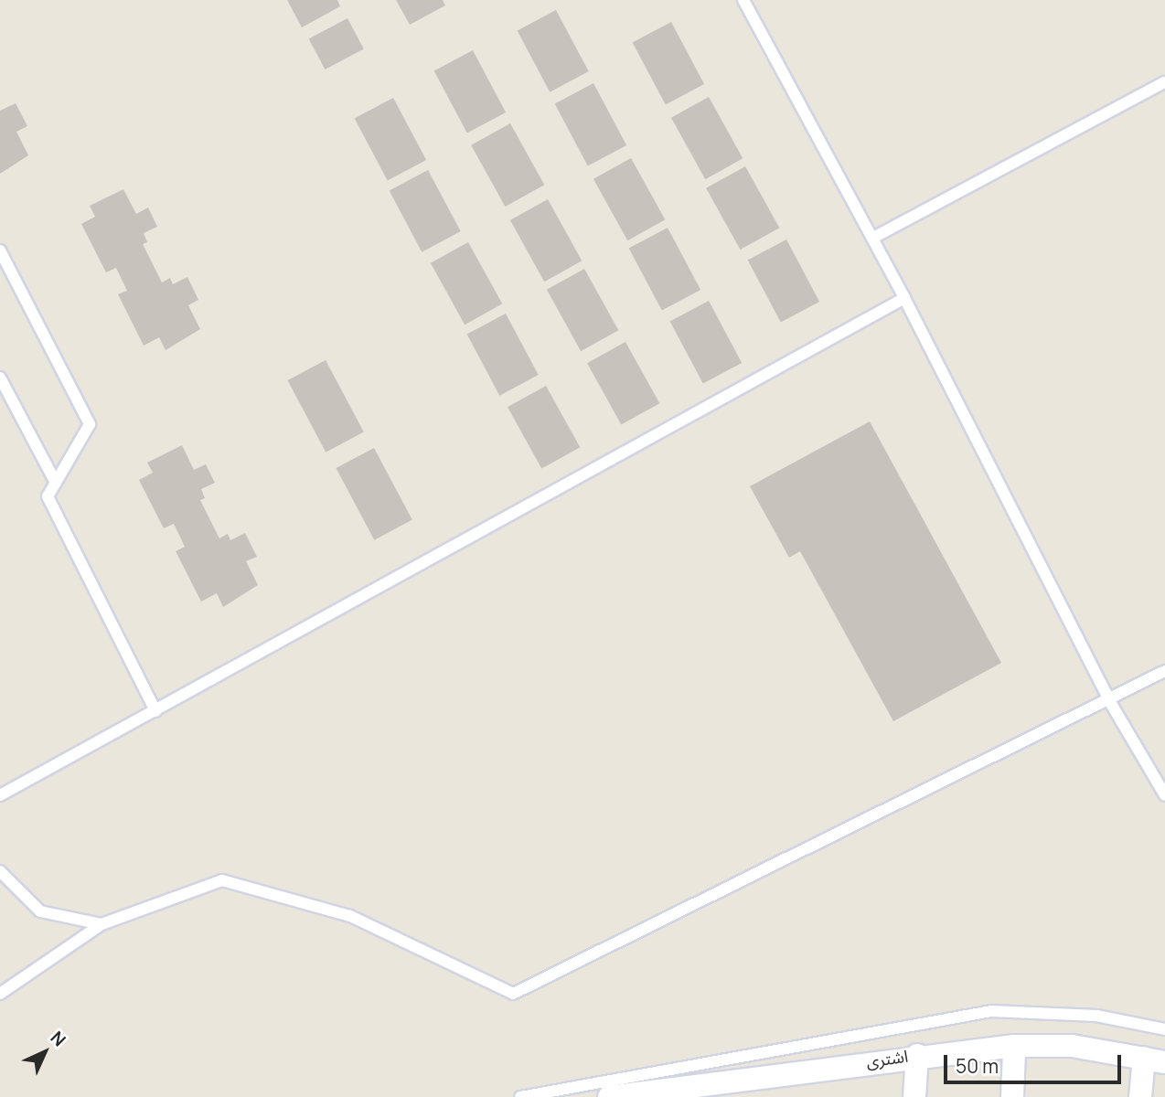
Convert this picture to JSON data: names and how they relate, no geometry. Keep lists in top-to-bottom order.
{
  "streets": {
    "street": ["اشتری"]
  },
  "scale_bar": "50 m",
  "north": "top right"
}
